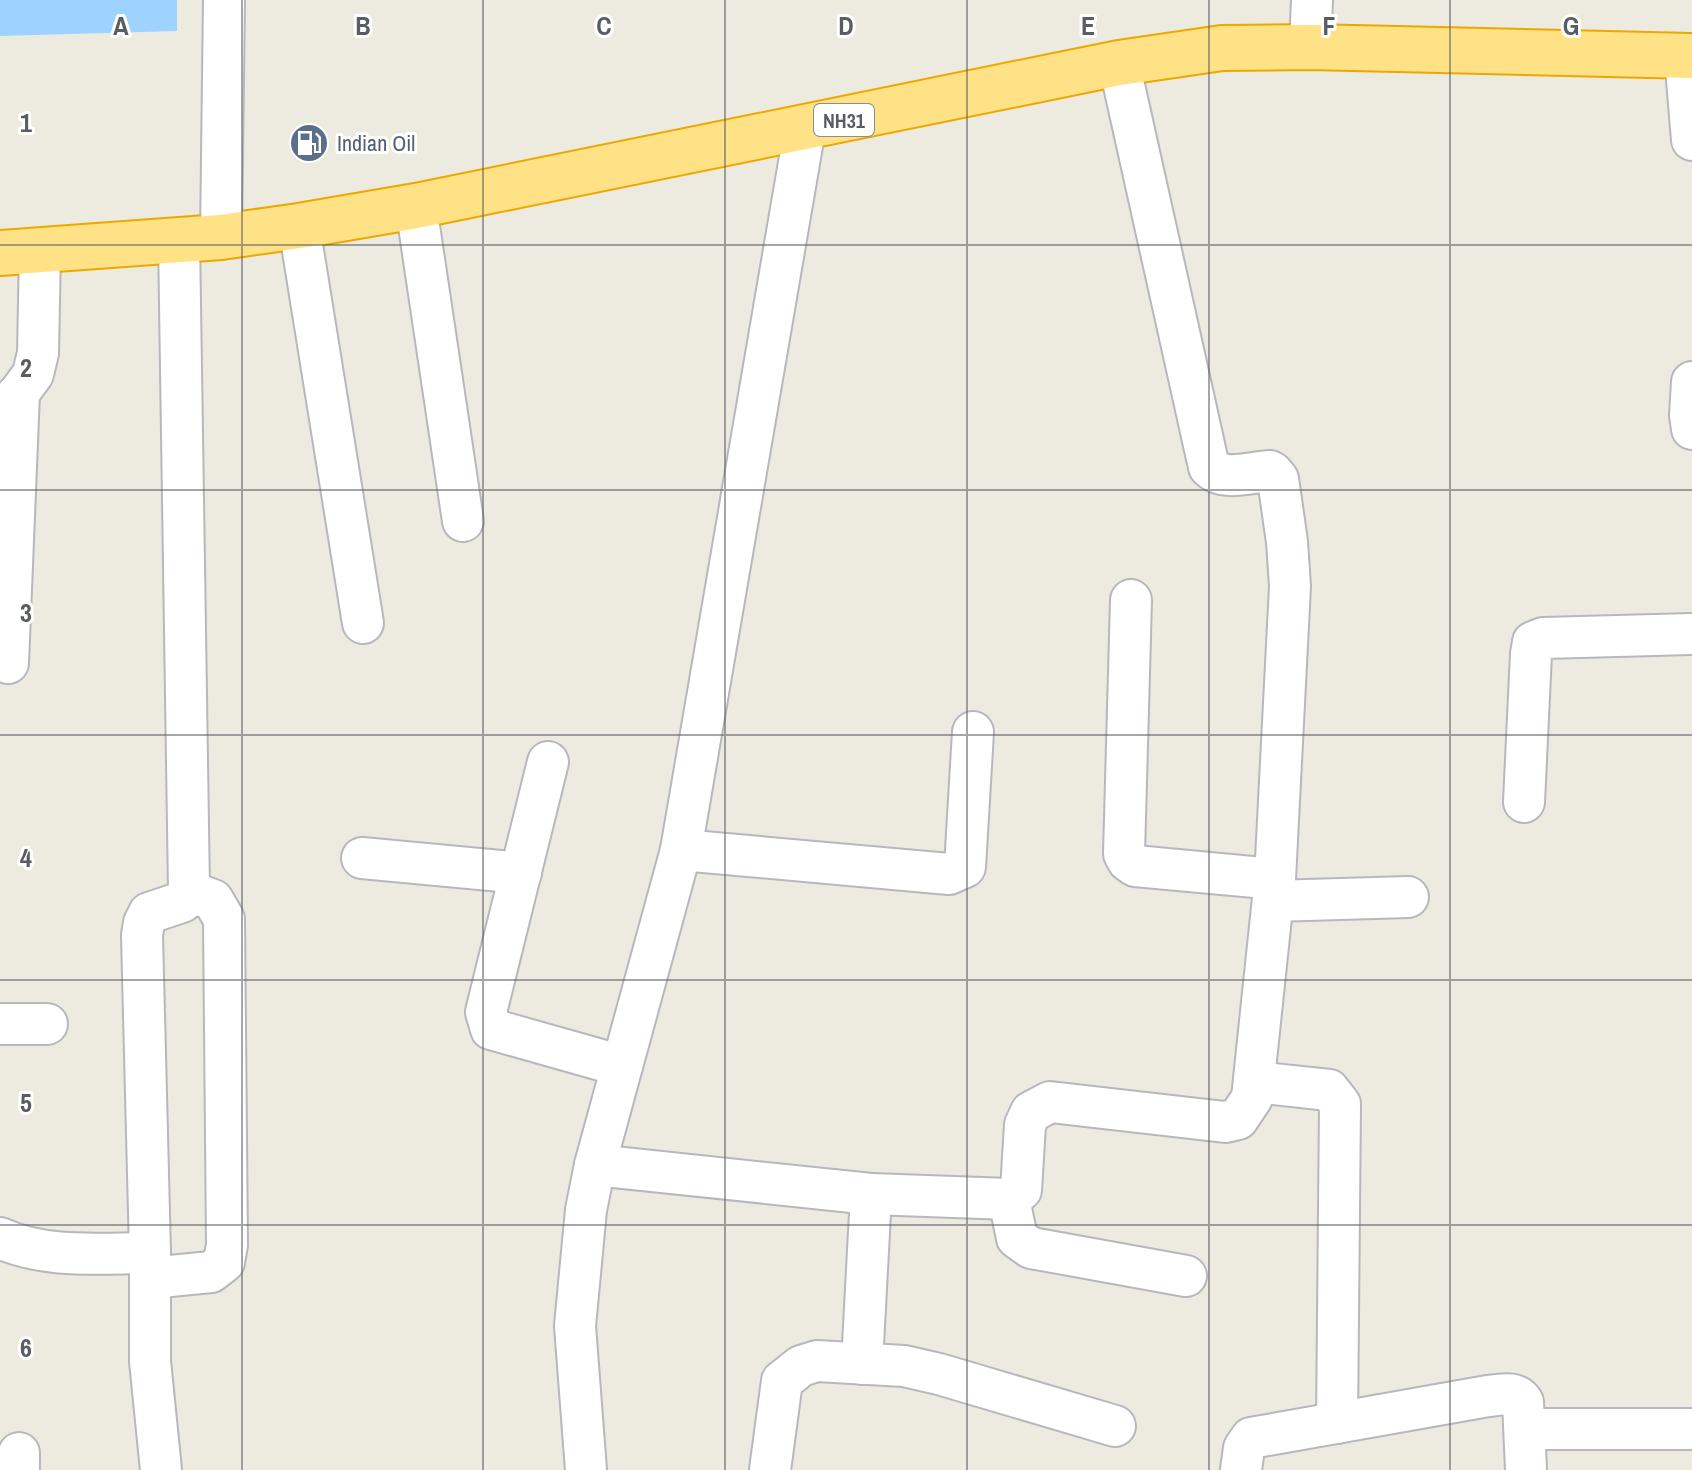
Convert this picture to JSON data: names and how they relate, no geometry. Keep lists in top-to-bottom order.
{
  "streets": {
    "highway": ["NH31"]
  },
  "places": {
    "fuel station": ["Indian Oil"]
  },
  "grid": {
    "columns": [
      "A",
      "B",
      "C",
      "D",
      "E",
      "F",
      "G"
    ],
    "rows": [
      "1",
      "2",
      "3",
      "4",
      "5",
      "6"
    ]
  }
}
